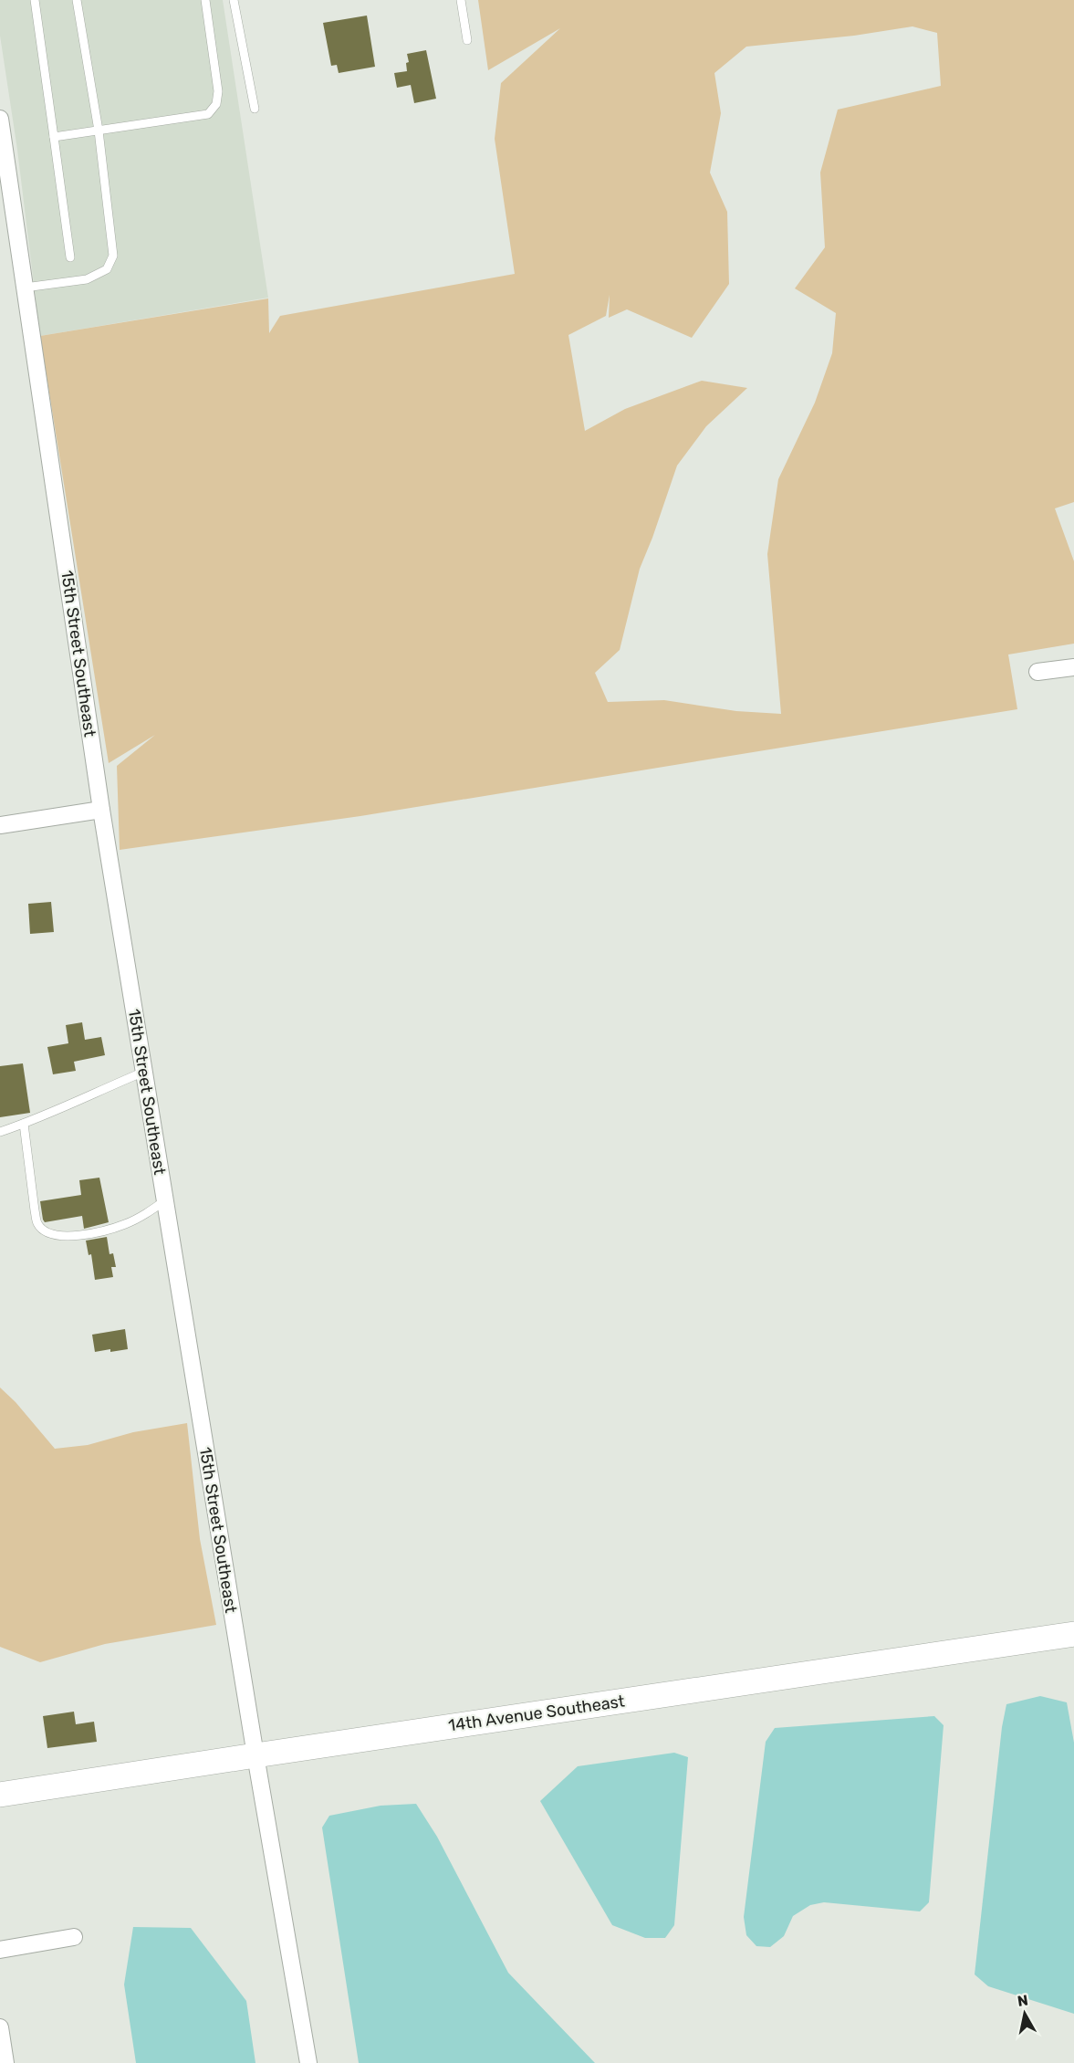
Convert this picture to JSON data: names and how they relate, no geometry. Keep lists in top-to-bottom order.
{
  "streets": {
    "street": ["15th Street Southeast", "14th Avenue Southeast"]
  },
  "crossings": [
    ["15th Street Southeast", "14th Avenue Southeast"]
  ],
  "north": "top"
}
